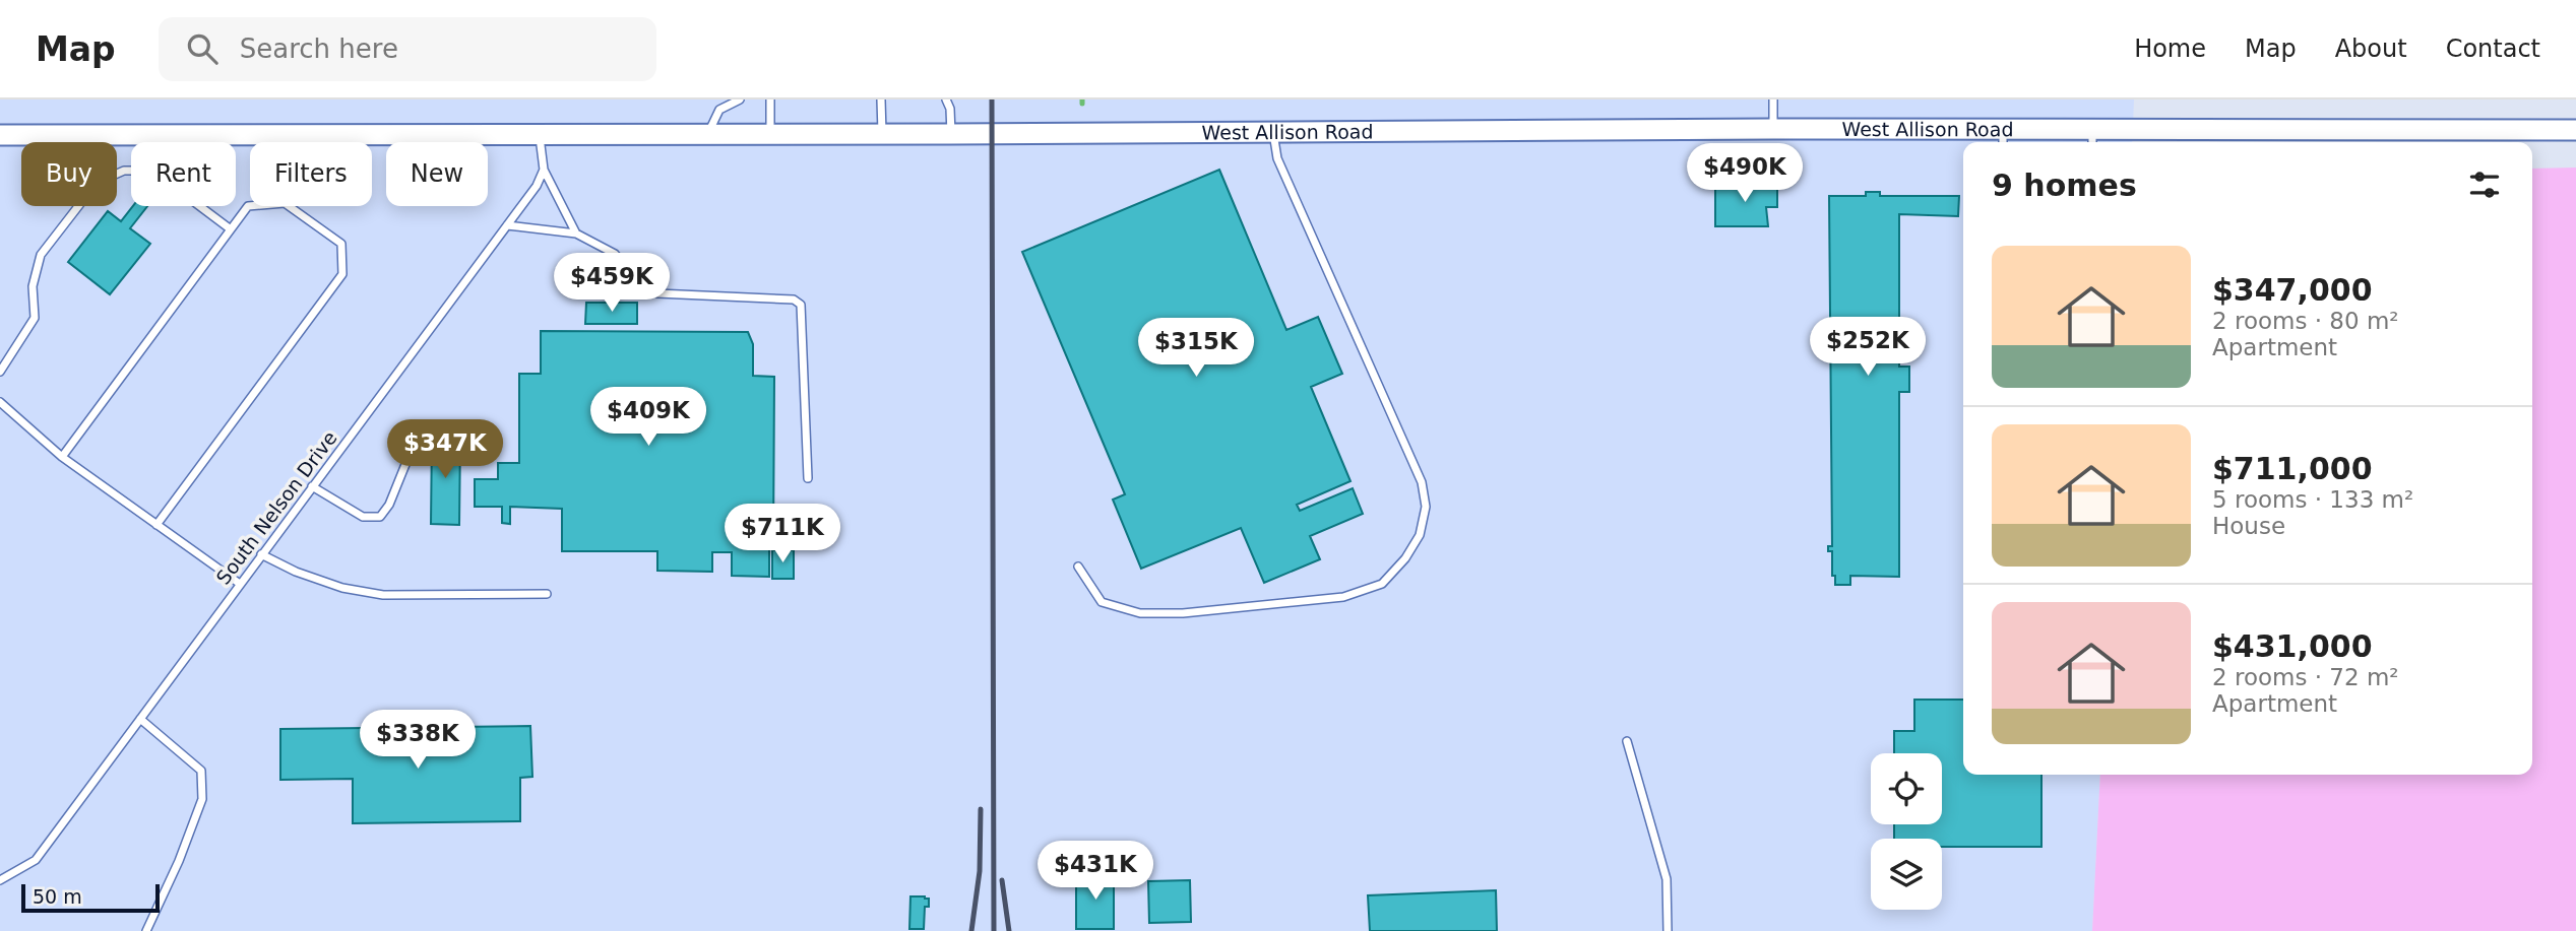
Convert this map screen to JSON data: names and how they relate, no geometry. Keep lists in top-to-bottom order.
{
  "streets": {
    "street": ["West Allison Road"],
    "lane": ["South Nelson Drive"]
  },
  "scale_bar": "50 m",
  "page": {
    "header": "Map",
    "search": "Search here",
    "nav": [
      "Home",
      "Map",
      "About",
      "Contact"
    ],
    "chip": [
      "Buy",
      "Rent",
      "Filters",
      "New"
    ],
    "heading": "9 homes",
    "price": [
      "$490K",
      "$459K",
      "$252K",
      "$315K",
      "$409K",
      "$347K",
      "$711K",
      "$338K",
      "$431K"
    ],
    "list": [
      {
        "name": "$347,000",
        "note": "2 rooms · 80 m² · Apartment"
      },
      {
        "name": "$711,000",
        "note": "5 rooms · 133 m² · House"
      },
      {
        "name": "$431,000",
        "note": "2 rooms · 72 m² · Apartment"
      }
    ],
    "scale": "50 m"
  }
}
